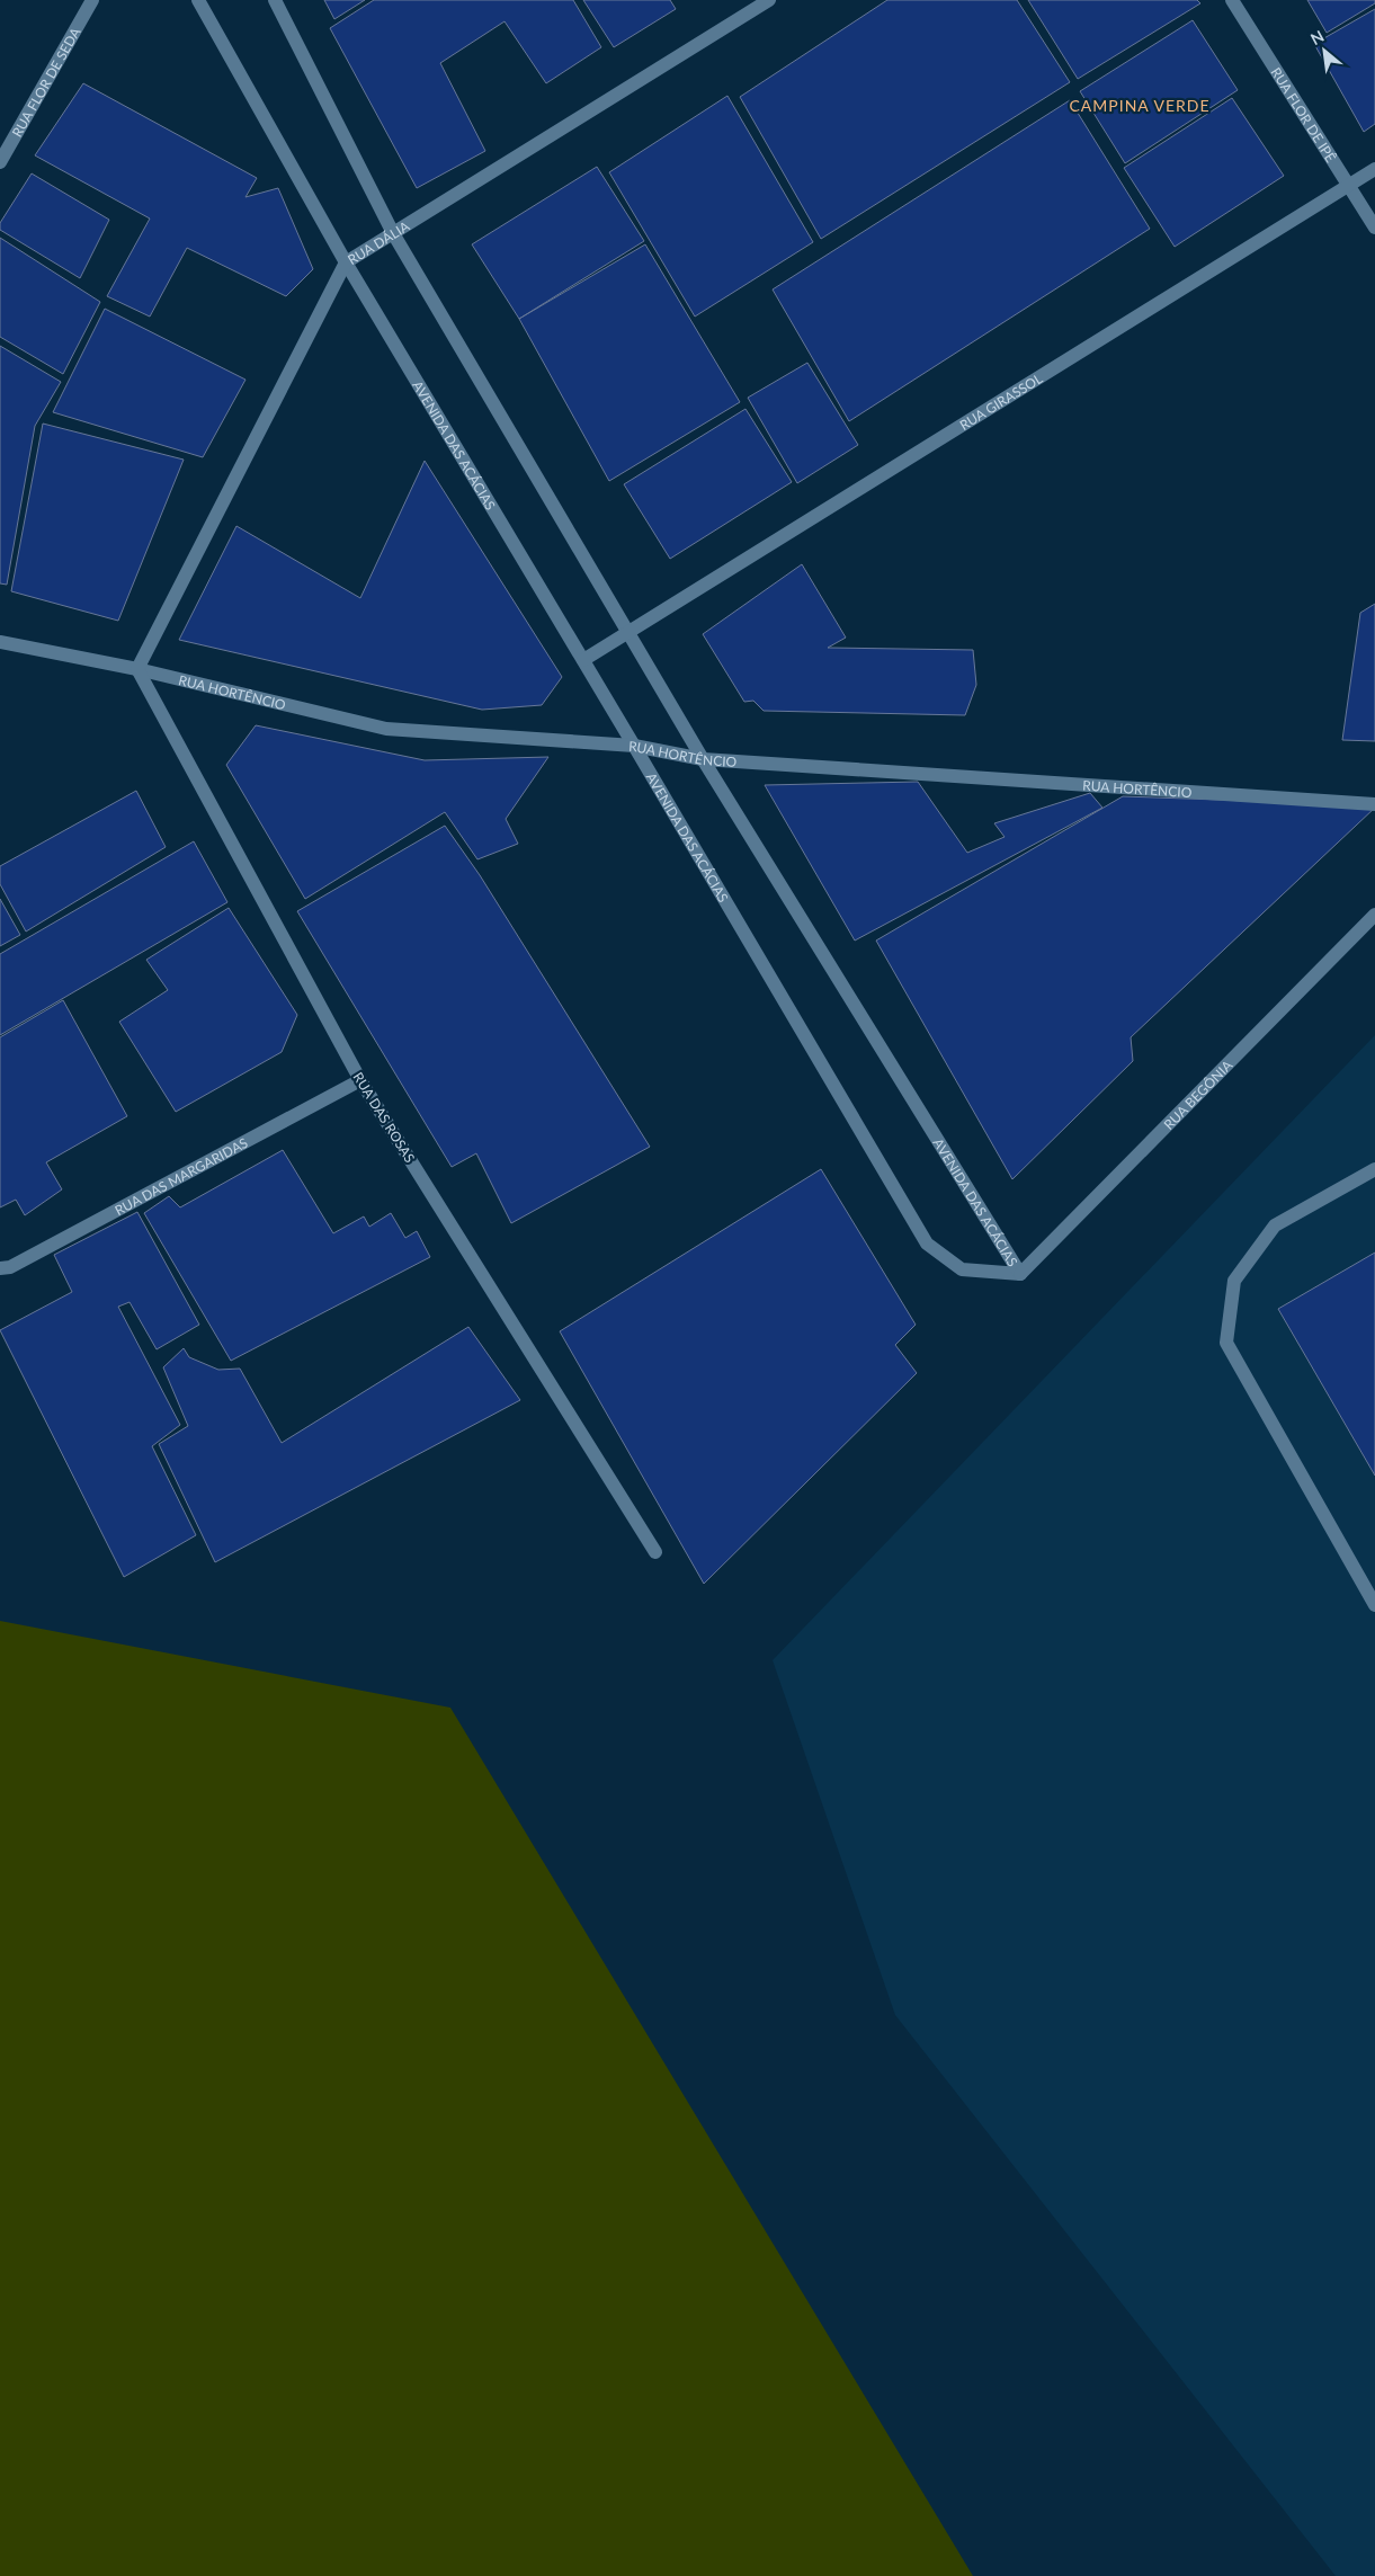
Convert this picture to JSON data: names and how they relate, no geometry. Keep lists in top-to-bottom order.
{
  "streets": {
    "street": [
      "RUA FLOR DE SEDA",
      "RUA FLOR DE IPÊ",
      "RUA DÁLIA",
      "RUA GIRASSOL",
      "AVENIDA DAS ACÁCIAS",
      "RUA HORTÊNCIO",
      "RUA BEGÔNIA",
      "RUA DAS ROSAS",
      "RUA DAS MARGARIDAS"
    ]
  },
  "crossings": [
    ["RUA FLOR DE IPÊ", "RUA GIRASSOL"],
    ["RUA DÁLIA", "AVENIDA DAS ACÁCIAS"],
    ["RUA DÁLIA", "RUA HORTÊNCIO"],
    ["RUA DÁLIA", "RUA DAS ROSAS"],
    ["RUA GIRASSOL", "AVENIDA DAS ACÁCIAS"],
    ["AVENIDA DAS ACÁCIAS", "RUA HORTÊNCIO"],
    ["AVENIDA DAS ACÁCIAS", "RUA BEGÔNIA"],
    ["RUA HORTÊNCIO", "RUA DAS ROSAS"],
    ["RUA DAS ROSAS", "RUA DAS MARGARIDAS"]
  ],
  "districts": ["CAMPINA VERDE"],
  "north": "top left"
}
